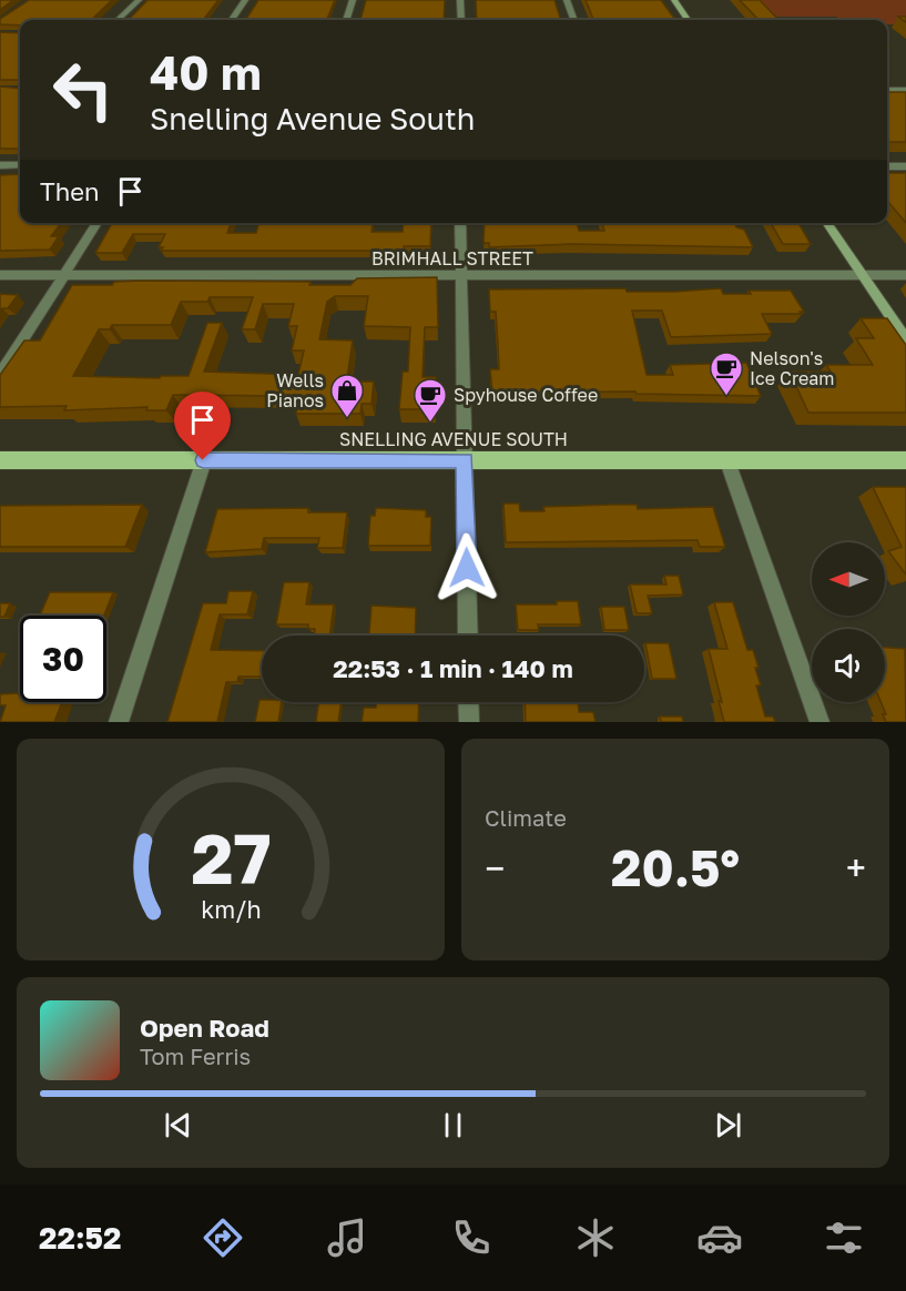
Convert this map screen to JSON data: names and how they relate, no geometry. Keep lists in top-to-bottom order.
{
  "streets": {
    "main road": ["SNELLING AVENUE SOUTH"],
    "street": ["BRIMHALL STREET"]
  },
  "places": {
    "cafe": ["Nelson's Ice Cream", "Spyhouse Coffee"],
    "shop": ["Wells Pianos"]
  },
  "north": "left",
  "page": {
    "turn": ["40 m", "Snelling Avenue South"],
    "then": "Then",
    "limit": "30",
    "trip": "22:53 · 1 min · 140 m",
    "tile": "Climate",
    "heat": ["−", "20.5°", "+"],
    "song": ["Open Road", "Tom Ferris"],
    "tabs": "22:52",
    "gauge": ["27", "km/h"]
  }
}
